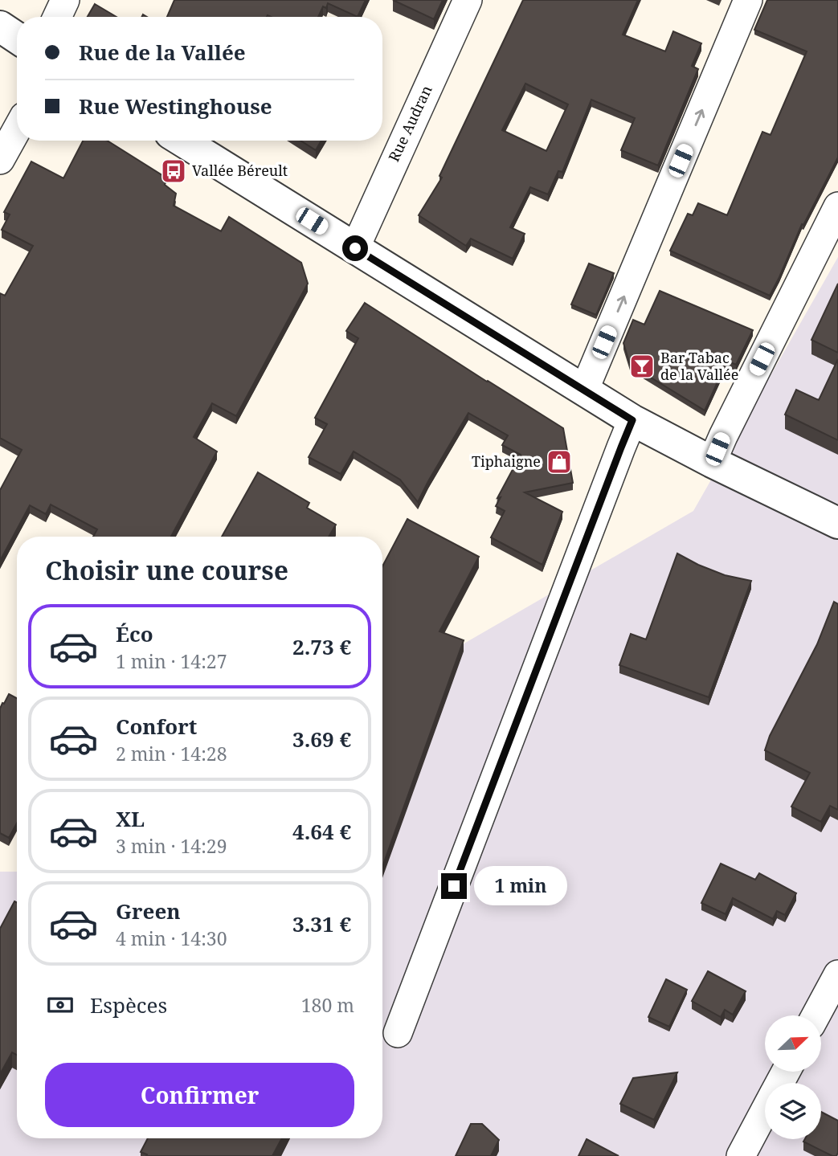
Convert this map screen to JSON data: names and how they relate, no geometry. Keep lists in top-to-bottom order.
{
  "streets": {
    "street": ["Rue Audran"]
  },
  "places": {
    "bus stop": ["Vallée Béreult"],
    "bar": ["Bar Tabac de la Vallée"],
    "shop": ["Tiphaigne"]
  },
  "north": "top right",
  "page": {
    "banner": ["Rue de la Vallée", "Rue Westinghouse"],
    "heading": "Choisir une course",
    "list": [
      {
        "name": "Éco",
        "note": "1 min · 14:27",
        "value": "2.73 €"
      },
      {
        "name": "Confort",
        "note": "2 min · 14:28",
        "value": "3.69 €"
      },
      {
        "name": "XL",
        "note": "3 min · 14:29",
        "value": "4.64 €"
      },
      {
        "name": "Green",
        "note": "4 min · 14:30",
        "value": "3.31 €"
      }
    ],
    "bubble": "1 min",
    "pay": ["Espèces", "180 m"],
    "buttons": "Confirmer"
  }
}
